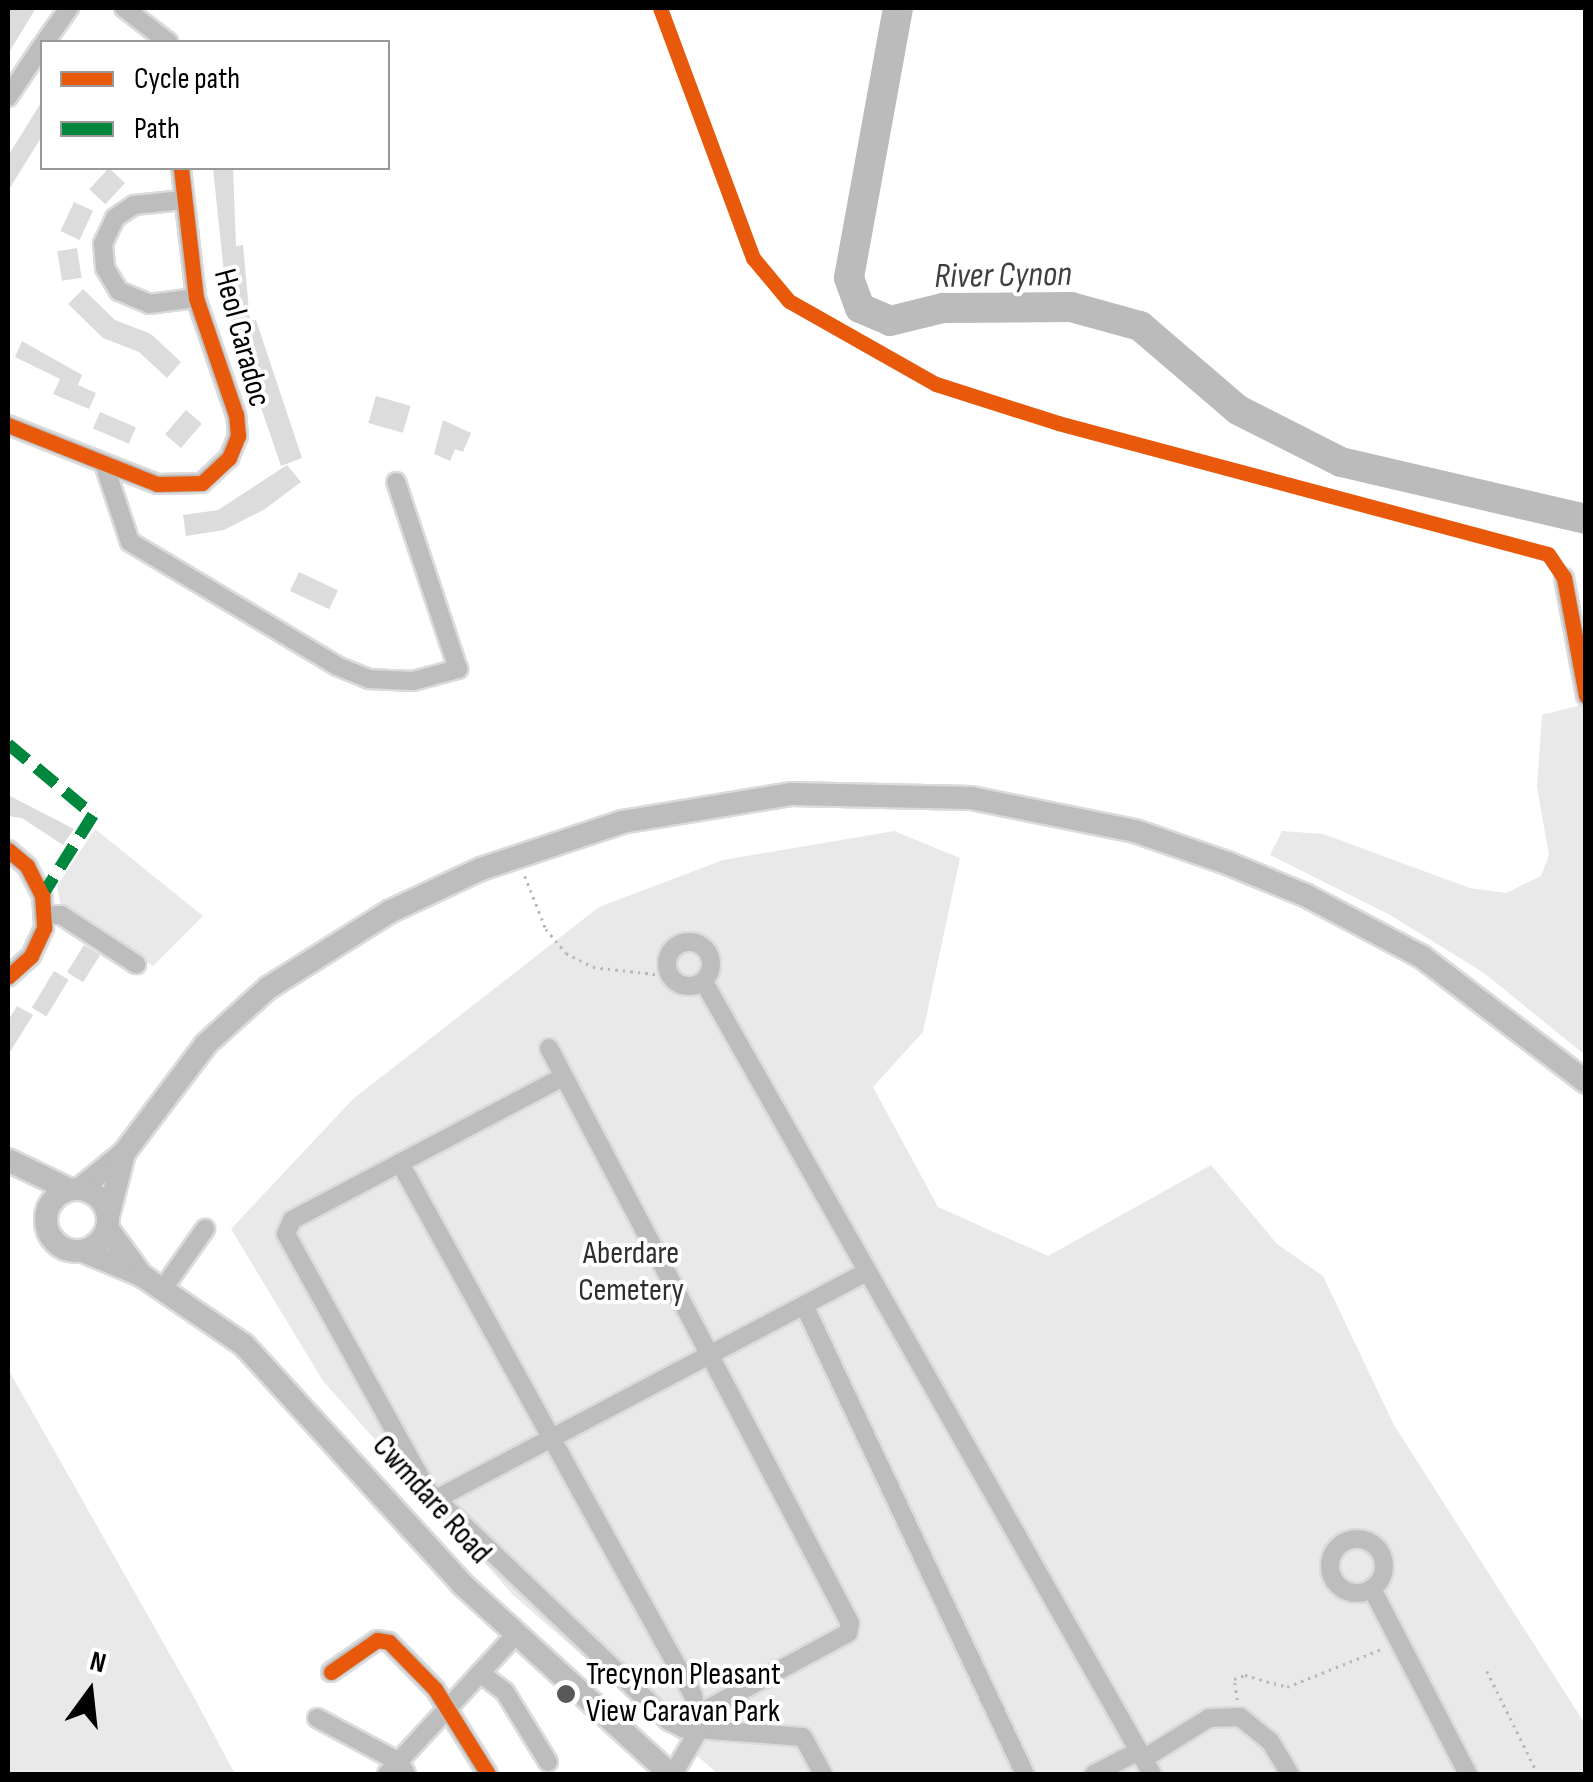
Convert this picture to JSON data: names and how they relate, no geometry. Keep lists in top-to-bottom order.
{
  "streets": {
    "main road": ["Cwmdare Road"],
    "street": ["Heol Caradoc"]
  },
  "water": ["River Cynon"],
  "parks": ["Aberdare Cemetery"],
  "places": ["Trecynon Pleasant View Caravan Park"],
  "legend": ["Cycle path", "Path"],
  "north": "top"
}
